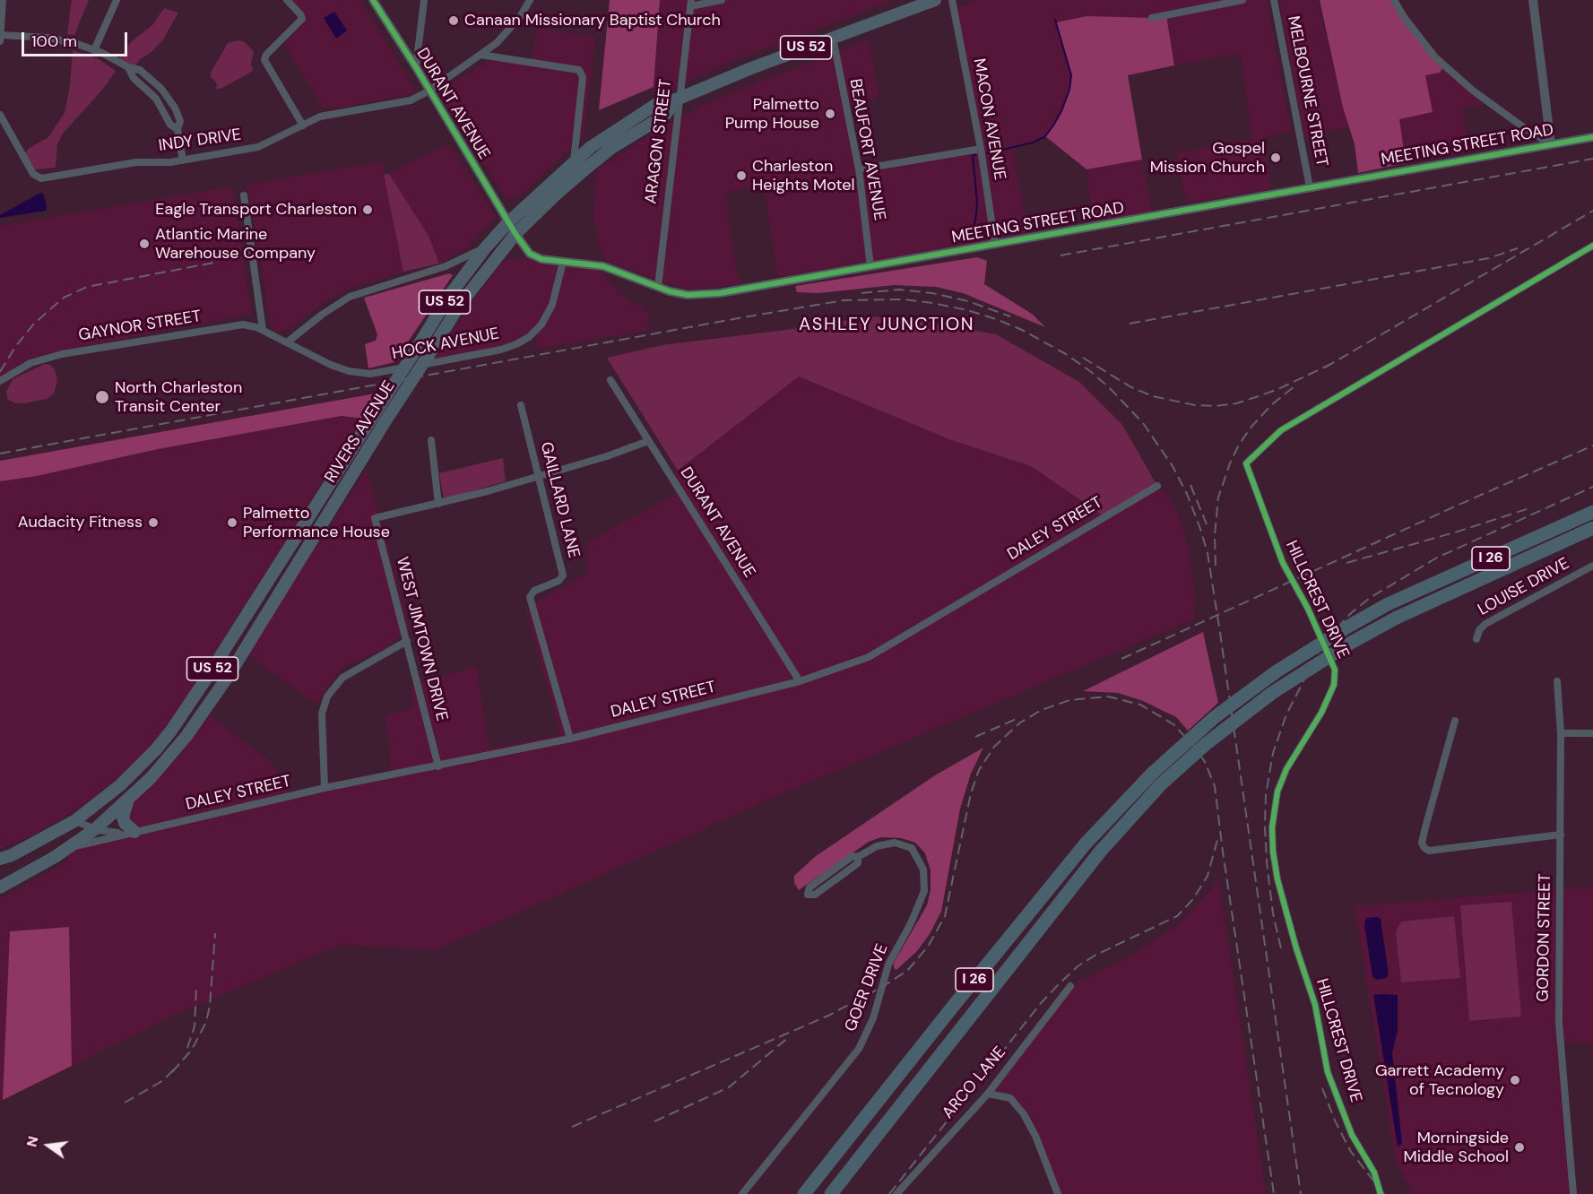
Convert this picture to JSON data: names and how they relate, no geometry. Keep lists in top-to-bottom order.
{
  "streets": {
    "highway": ["I 26"],
    "main road": ["US 52", "RIVERS AVENUE"],
    "street": [
      "MELBOURNE STREET",
      "DURANT AVENUE",
      "MACON AVENUE",
      "INDY DRIVE",
      "ARAGON STREET",
      "MEETING STREET ROAD",
      "BEAUFORT AVENUE",
      "GAYNOR STREET",
      "HOCK AVENUE",
      "GAILLARD LANE",
      "DALEY STREET",
      "LOUISE DRIVE",
      "HILLCREST DRIVE",
      "WEST JIMTOWN DRIVE",
      "GORDON STREET",
      "GOER DRIVE",
      "ARCO LANE"
    ]
  },
  "crossings": [
    ["MELBOURNE STREET", "MEETING STREET ROAD"],
    ["DURANT AVENUE", "INDY DRIVE"],
    ["DURANT AVENUE", "MEETING STREET ROAD"],
    ["DURANT AVENUE", "RIVERS AVENUE"],
    ["DURANT AVENUE", "DALEY STREET"],
    ["MACON AVENUE", "MEETING STREET ROAD"],
    ["ARAGON STREET", "MEETING STREET ROAD"],
    ["ARAGON STREET", "RIVERS AVENUE"],
    ["MEETING STREET ROAD", "BEAUFORT AVENUE"],
    ["MEETING STREET ROAD", "HOCK AVENUE"],
    ["MEETING STREET ROAD", "RIVERS AVENUE"],
    ["BEAUFORT AVENUE", "RIVERS AVENUE"],
    ["GAYNOR STREET", "HOCK AVENUE"],
    ["RIVERS AVENUE", "DALEY STREET"],
    ["GAILLARD LANE", "DALEY STREET"],
    ["DALEY STREET", "WEST JIMTOWN DRIVE"]
  ],
  "districts": ["ASHLEY JUNCTION"],
  "places": [
    "Canaan Missionary Baptist Church",
    "Palmetto Pump House",
    "Gospel Mission Church",
    "Charleston Heights Motel",
    "Eagle Transport Charleston",
    "Atlantic Marine Warehouse Company",
    "North Charleston Transit Center",
    "Audacity Fitness",
    "Palmetto Performance House",
    "Garrett Academy of Tecnology",
    "Morningside Middle School"
  ],
  "scale_bar": "100 m",
  "north": "left"
}
